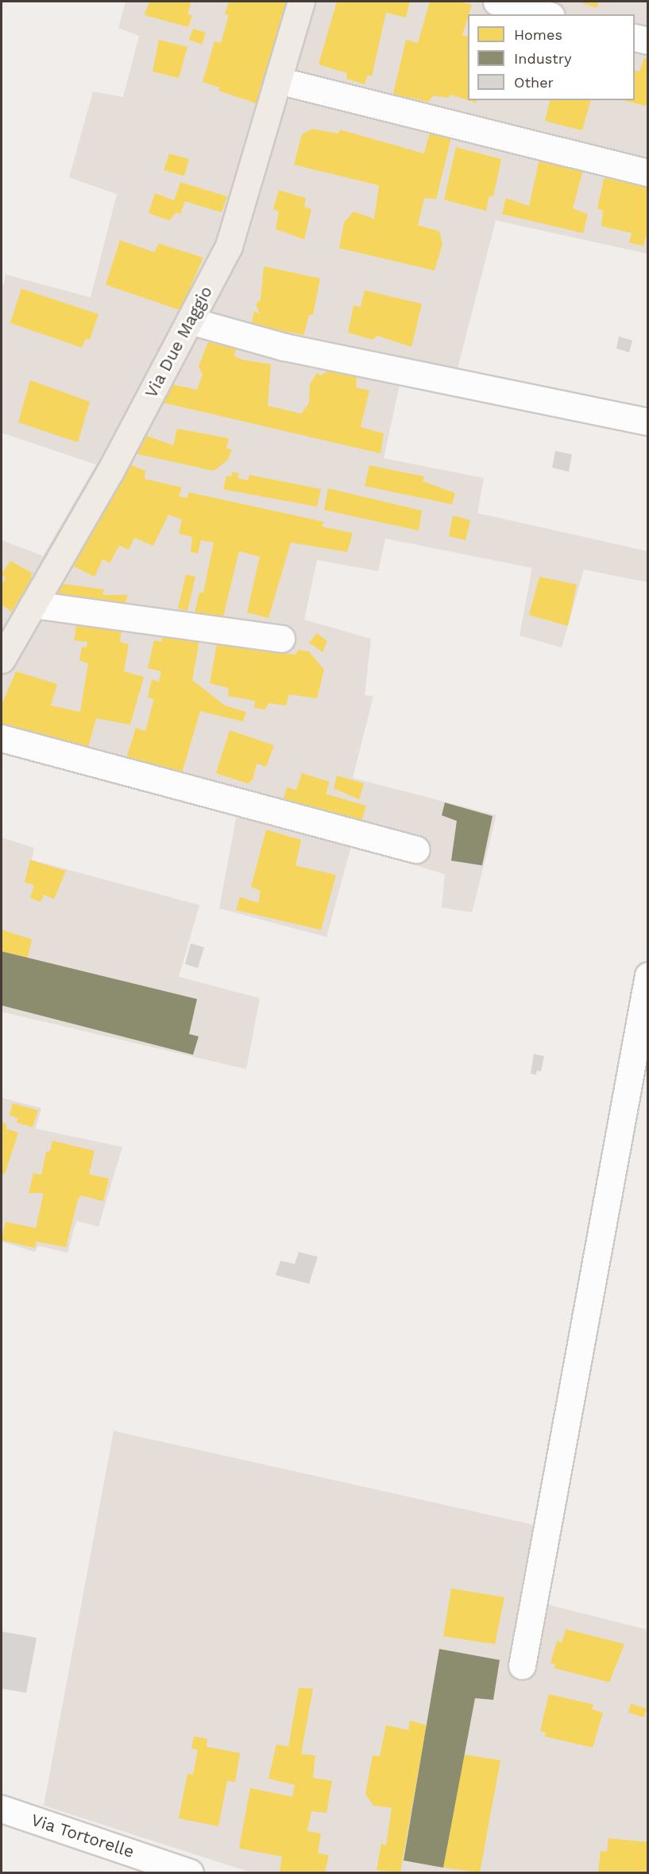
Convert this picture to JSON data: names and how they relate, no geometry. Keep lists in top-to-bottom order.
{
  "streets": {
    "main road": ["Via Due Maggio"],
    "street": ["Via Tortorelle"]
  },
  "legend": ["Homes", "Industry", "Other"]
}
